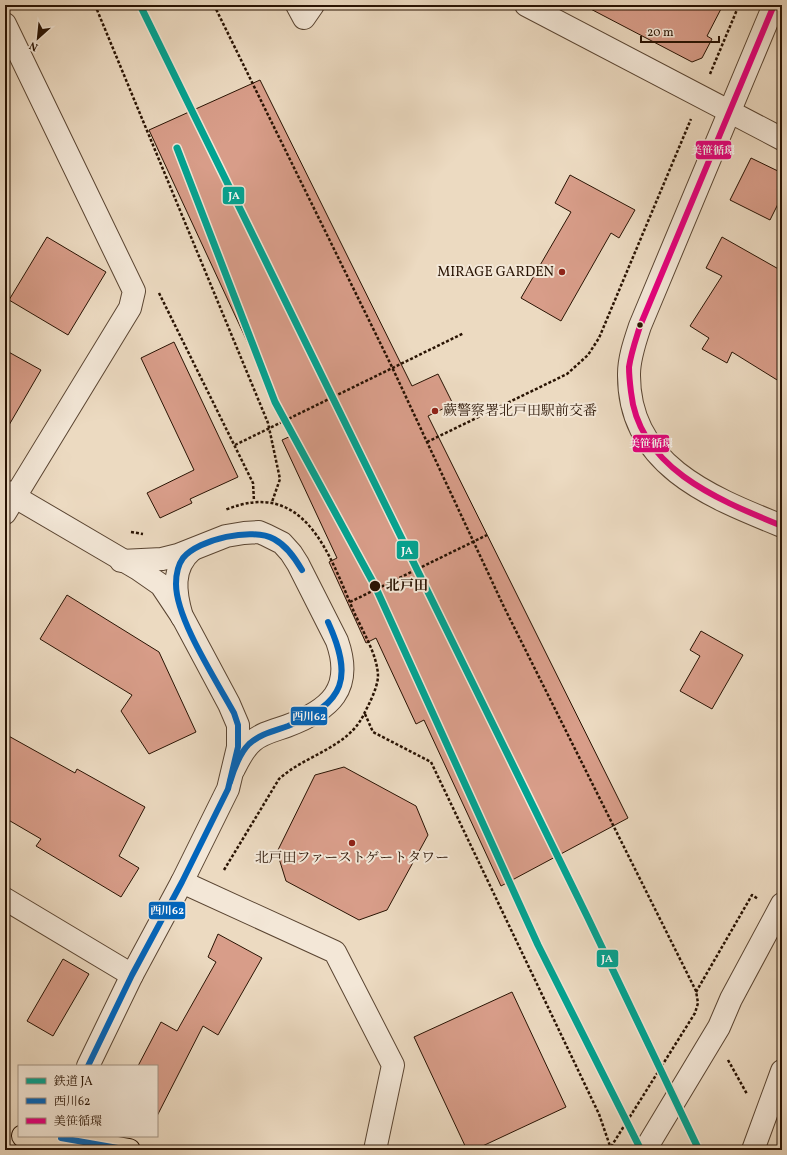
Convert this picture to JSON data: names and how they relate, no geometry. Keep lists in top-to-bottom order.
{
  "places": [
    "MIRAGE GARDEN",
    "蕨警察署北戸田駅前交番",
    "北戸田",
    "北戸田ファーストゲートタワー"
  ],
  "lines": ["rail line JA", "transit line 美笹循環", "transit line 西川62"],
  "legend": ["鉄道 JA", "西川62", "美笹循環"],
  "scale_bar": "20 m",
  "north": "bottom left"
}
